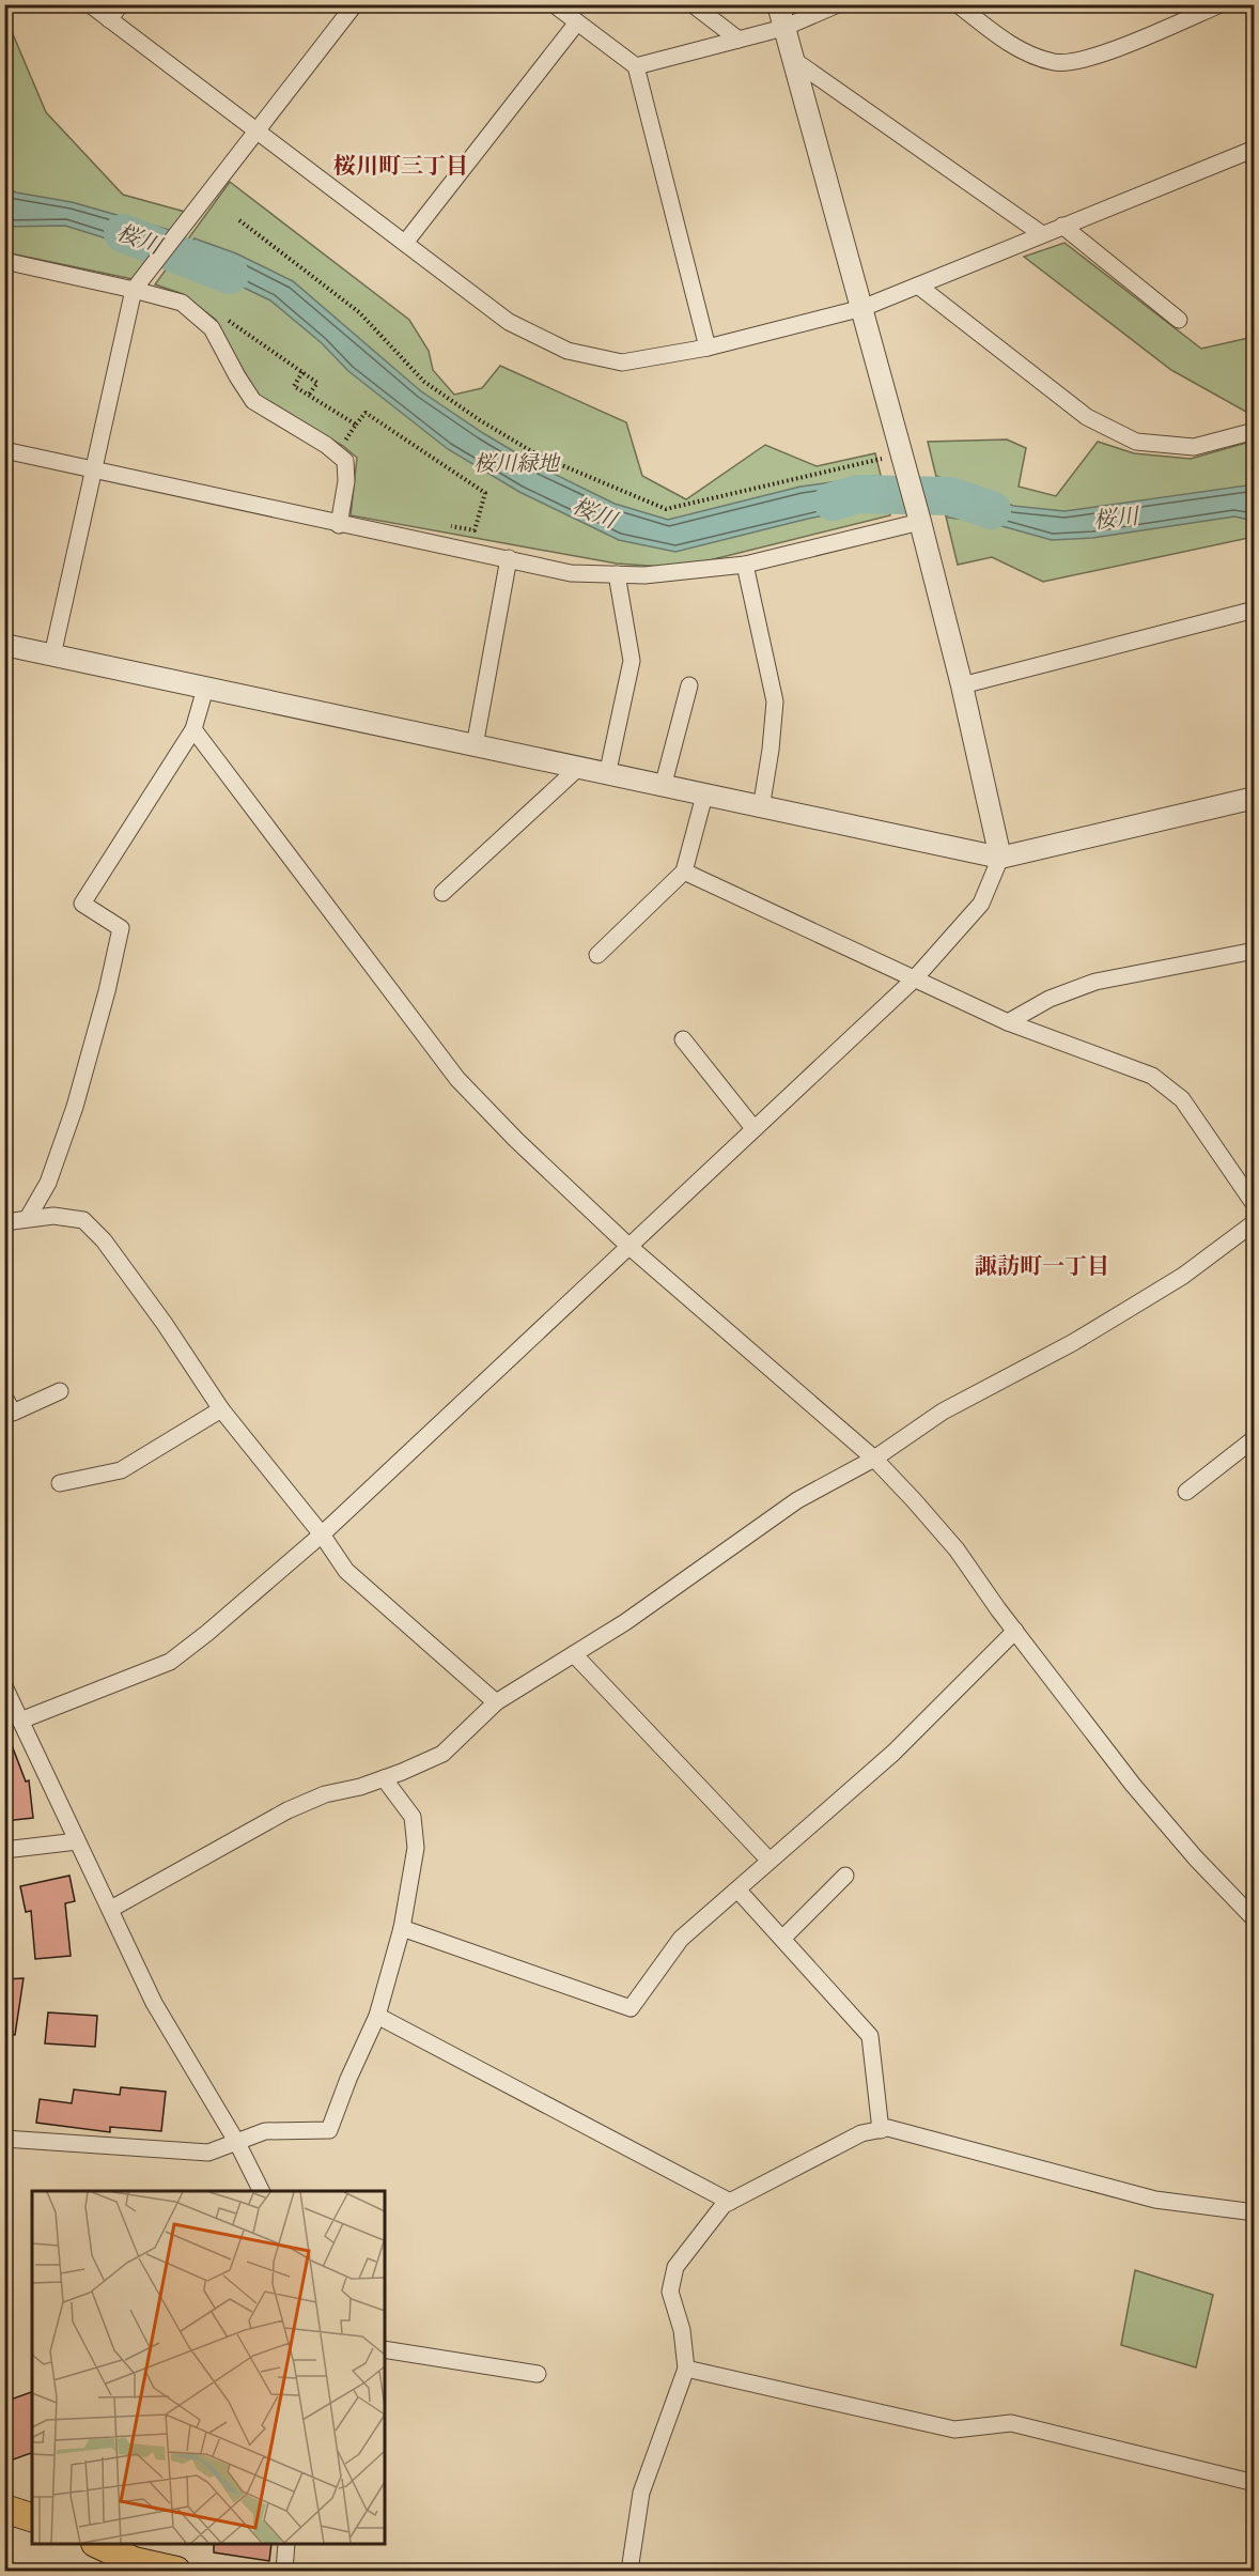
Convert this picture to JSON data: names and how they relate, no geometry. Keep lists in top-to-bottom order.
{
  "districts": ["桜川町三丁目", "諏訪町一丁目"],
  "water": ["桜川"],
  "parks": ["桜川緑地"]
}
